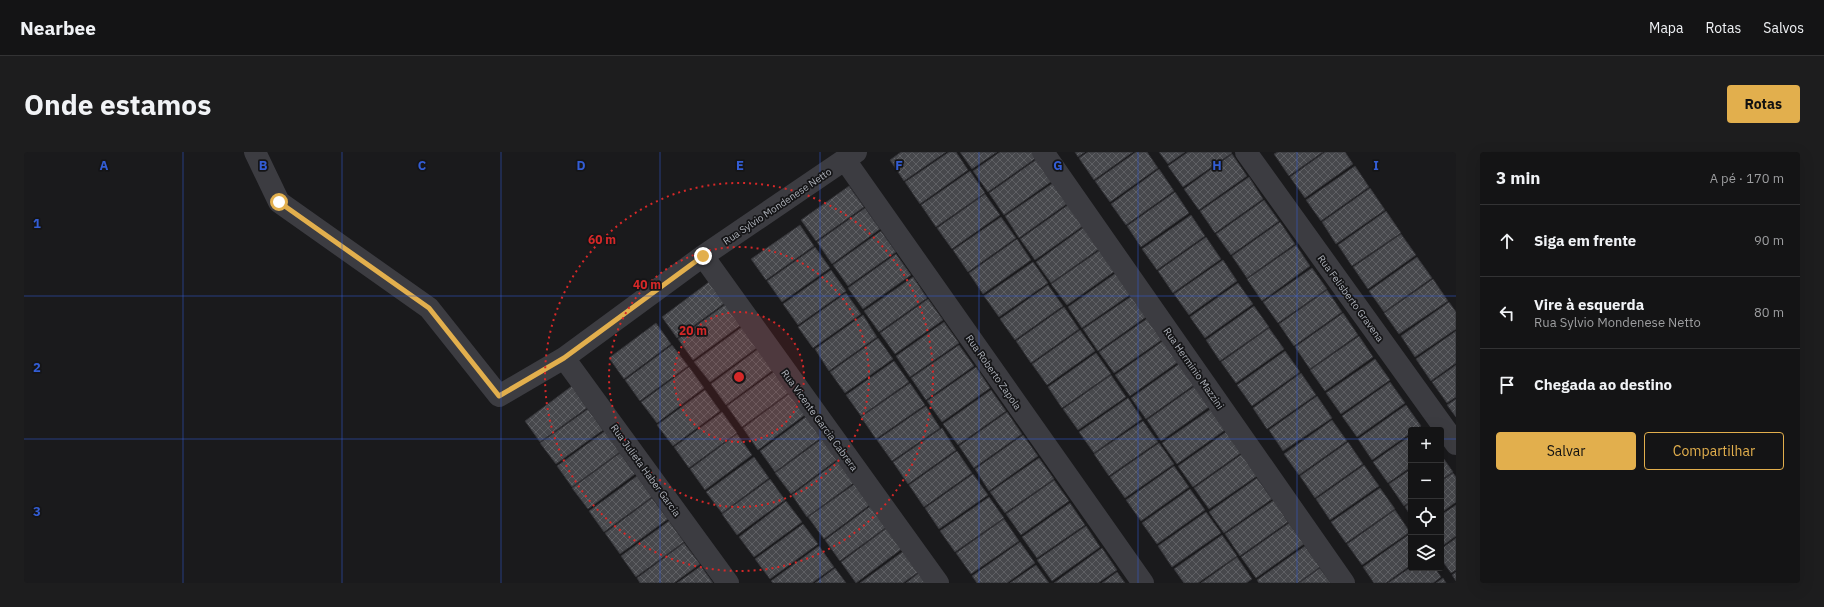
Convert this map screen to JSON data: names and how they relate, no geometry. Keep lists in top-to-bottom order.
{
  "streets": {
    "street": [
      "Rua Sylvio Mondenese Netto",
      "Rua Felisberto Gravena",
      "Rua Herminio Mazzini",
      "Rua Roberto Zapola",
      "Rua Vicente Garcia Cabrera",
      "Rua Julieta Haber Garcia"
    ]
  },
  "crossings": [
    ["Rua Sylvio Mondenese Netto", "Rua Roberto Zapola"],
    ["Rua Sylvio Mondenese Netto", "Rua Vicente Garcia Cabrera"],
    ["Rua Sylvio Mondenese Netto", "Rua Julieta Haber Garcia"]
  ],
  "page": {
    "header": "Nearbee",
    "nav": ["Mapa", "Rotas", "Salvos"],
    "buttons": [
      "Rotas",
      ["Salvar", "Compartilhar"]
    ],
    "title": "Onde estamos",
    "heading": ["3 min", "A pé · 170 m"],
    "list": [
      ["Siga em frente", "90 m"],
      ["Vire à esquerda", "Rua Sylvio Mondenese Netto", "80 m"],
      "Chegada ao destino"
    ],
    "map_buttons": ["+", "−"]
  },
  "grid": {
    "columns": [
      "A",
      "B",
      "C",
      "D",
      "E",
      "F",
      "G",
      "H",
      "I"
    ],
    "rows": ["1", "2", "3"]
  },
  "rings": ["60 m", "40 m", "20 m"]
}
